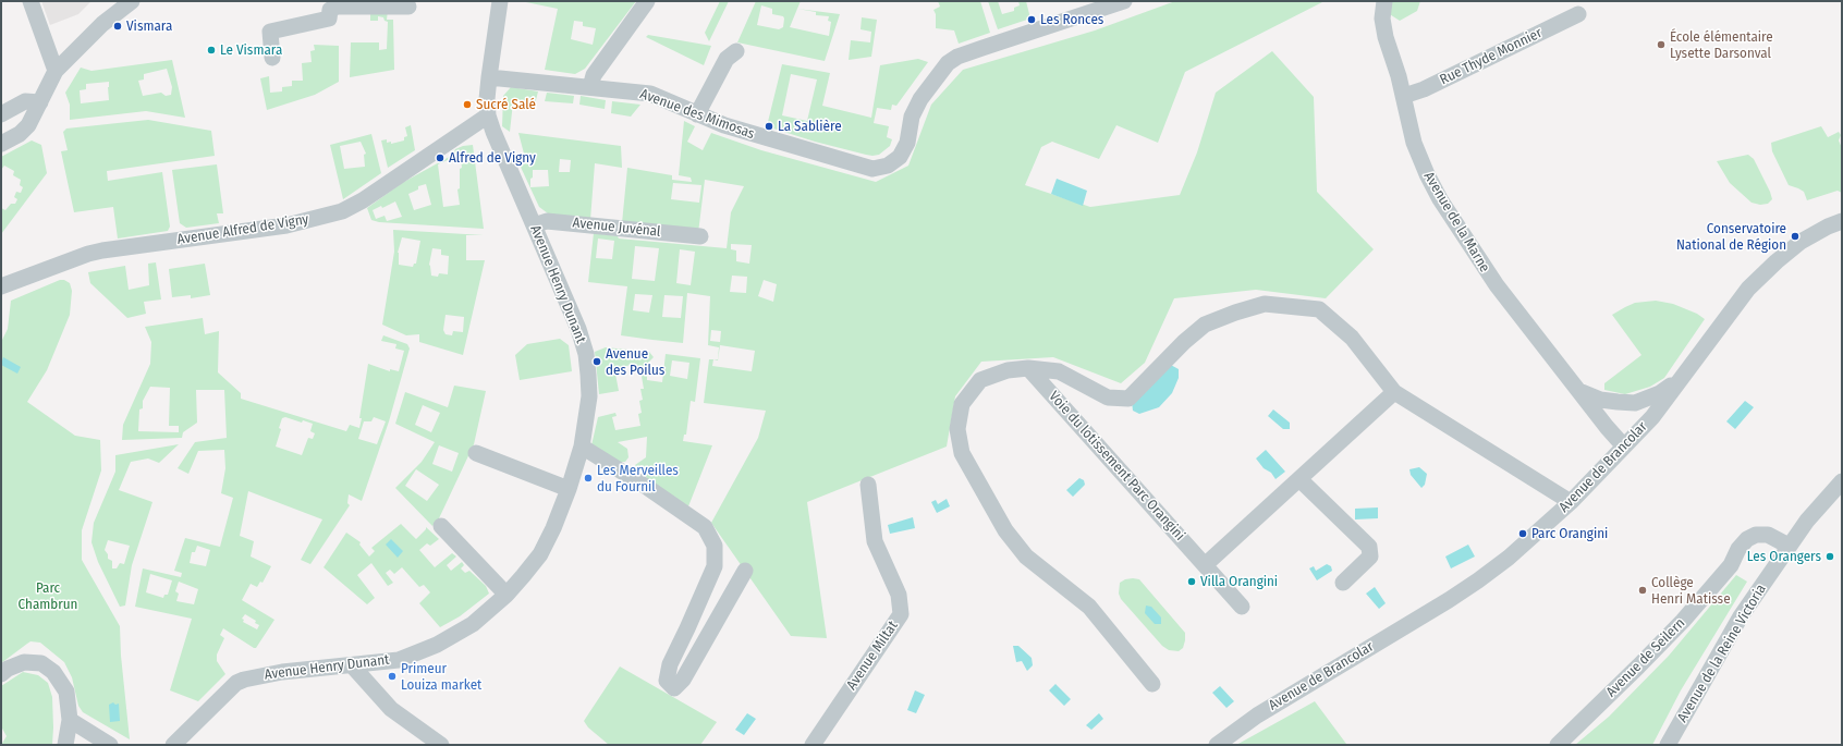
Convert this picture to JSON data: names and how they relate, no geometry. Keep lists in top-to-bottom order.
{
  "streets": {
    "street": [
      "Rue Thyde Monnier",
      "Avenue des Mimosas",
      "Avenue de la Marne",
      "Avenue Juvénal",
      "Avenue Alfred de Vigny",
      "Avenue Henry Dunant",
      "Voie du lotissement Parc Orangini",
      "Avenue de Brancolar",
      "Avenue de la Reine Victoria",
      "Avenue Miltat",
      "Avenue de Seilern"
    ]
  },
  "crossings": [
    ["Rue Thyde Monnier", "Avenue de la Marne"],
    ["Avenue des Mimosas", "Avenue Henry Dunant"],
    ["Avenue de la Marne", "Avenue de Brancolar"],
    ["Avenue Juvénal", "Avenue Henry Dunant"],
    ["Avenue Alfred de Vigny", "Avenue Henry Dunant"],
    ["Voie du lotissement Parc Orangini", "Avenue de Brancolar"],
    ["Avenue de la Reine Victoria", "Avenue de Seilern"]
  ],
  "parks": ["Parc Chambrun"],
  "places": [
    "Les Ronces",
    "Vismara",
    "École élémentaire Lysette Darsonval",
    "Le Vismara",
    "Sucré Salé",
    "La Sablière",
    "Alfred de Vigny",
    "Conservatoire National de Région",
    "Avenue des Poilus",
    "Les Merveilles du Fournil",
    "Parc Orangini",
    "Les Orangers",
    "Villa Orangini",
    "Collège Henri Matisse",
    "Primeur Louiza market"
  ]
}
